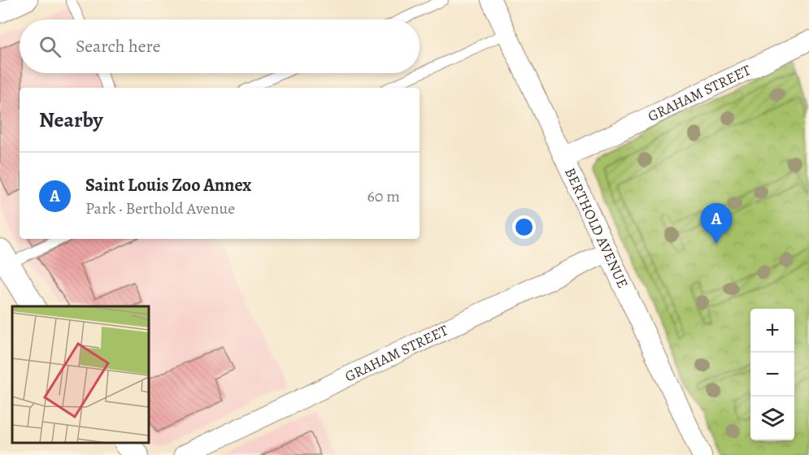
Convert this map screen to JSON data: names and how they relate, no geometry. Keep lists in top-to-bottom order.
{
  "streets": {
    "street": ["GRAHAM STREET", "BERTHOLD AVENUE"]
  },
  "crossings": [
    ["GRAHAM STREET", "BERTHOLD AVENUE"]
  ],
  "page": {
    "search": "Search here",
    "heading": "Nearby",
    "list": [
      {
        "mark": "A",
        "name": "Saint Louis Zoo Annex",
        "note": "Park · Berthold Avenue",
        "value": "60 m"
      }
    ],
    "pins": "A",
    "map_buttons": ["+", "−"]
  }
}
